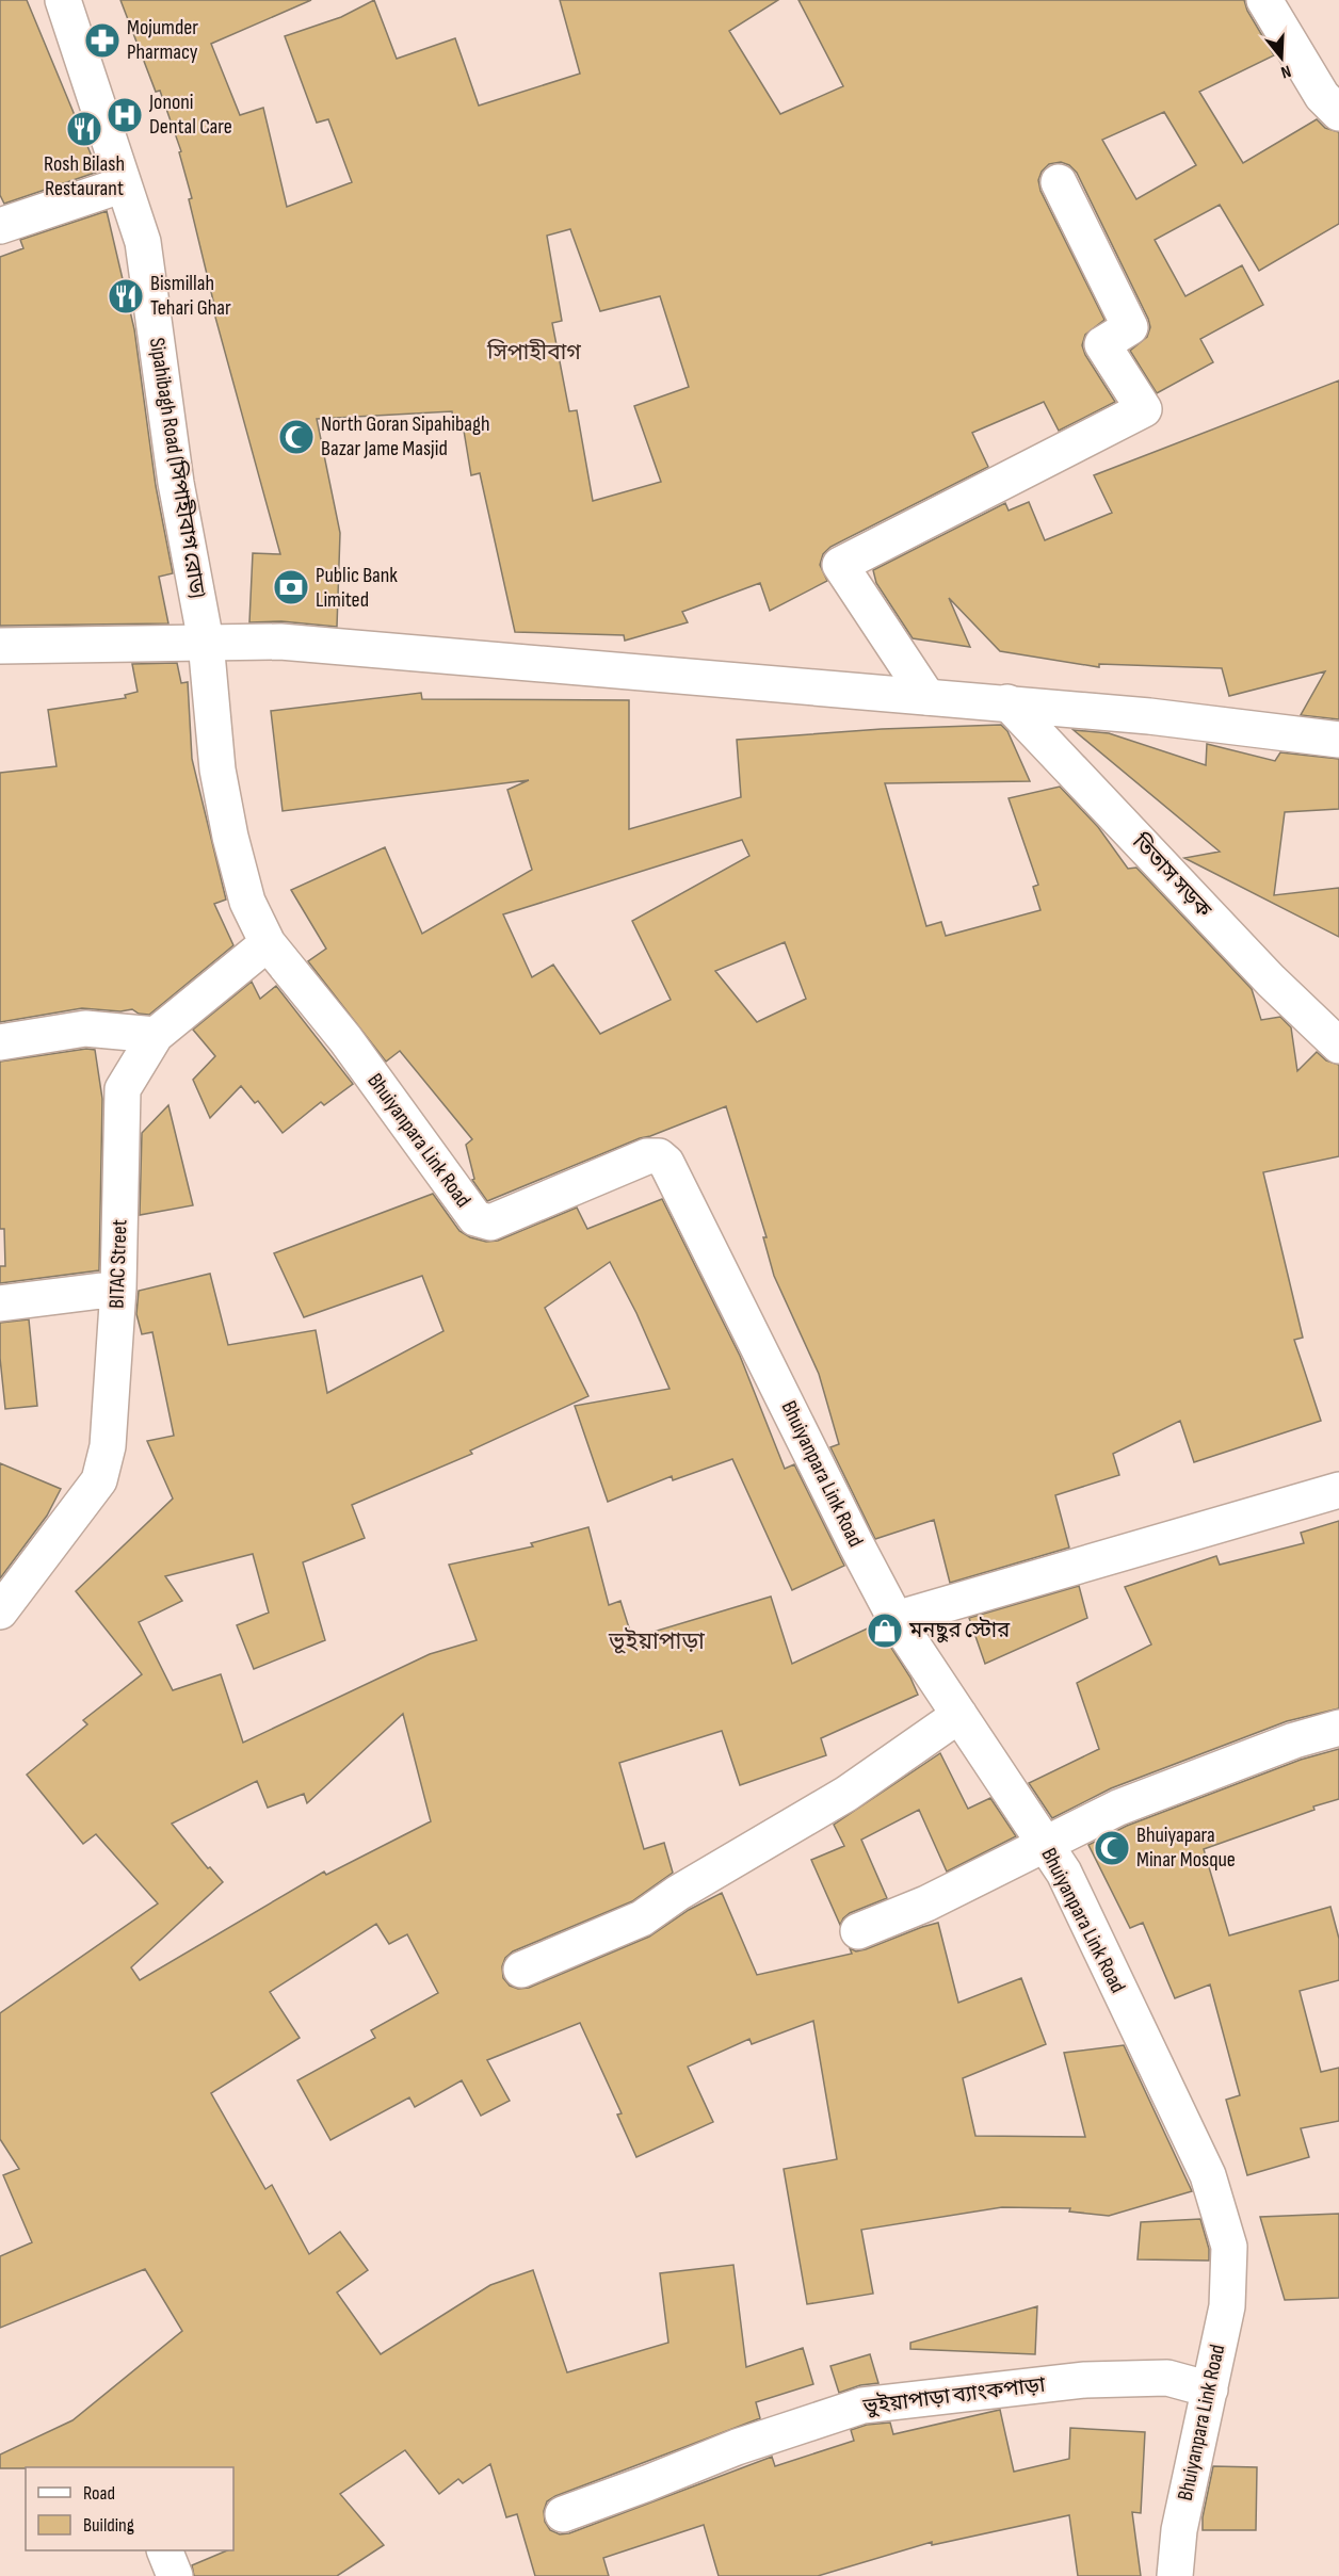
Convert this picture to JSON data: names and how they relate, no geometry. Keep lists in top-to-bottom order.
{
  "streets": {
    "street": [
      "Sipahibagh Road (সিপাহীবাগ রোড)",
      "তিতাস সড়ক",
      "Bhuiyanpara Link Road",
      "BITAC Street",
      "ভুইয়াপাড়া ব্যাংকপাড়া"
    ]
  },
  "crossings": [
    ["Sipahibagh Road (সিপাহীবাগ রোড)", "Bhuiyanpara Link Road"],
    ["Bhuiyanpara Link Road", "BITAC Street"],
    ["Bhuiyanpara Link Road", "ভুইয়াপাড়া ব্যাংকপাড়া"]
  ],
  "districts": ["সিপাহীবাগ", "ভূইয়াপাড়া"],
  "places": {
    "pharmacy": ["Mojumder Pharmacy"],
    "hospital": ["Jononi Dental Care"],
    "restaurant": ["Rosh Bilash Restaurant", "Bismillah Tehari Ghar"],
    "mosque": ["North Goran Sipahibagh Bazar Jame Masjid", "Bhuiyapara Minar Mosque"],
    "bank": ["Public Bank Limited"],
    "shop": ["মনছুর স্টোর"]
  },
  "legend": ["Road", "Building"],
  "north": "bottom"
}
